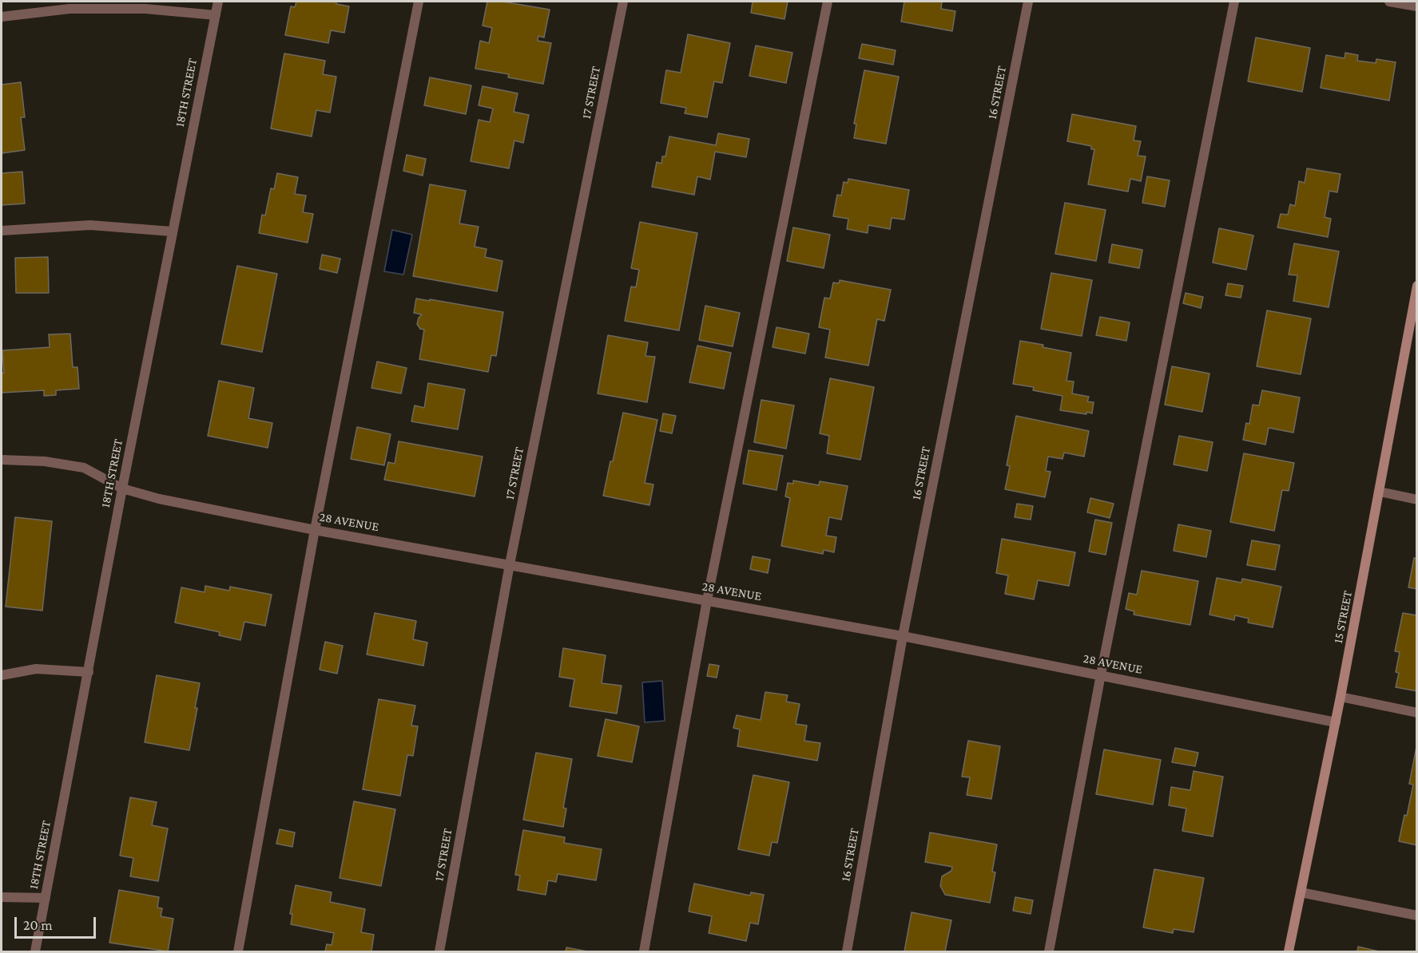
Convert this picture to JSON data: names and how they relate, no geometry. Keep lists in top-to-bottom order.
{
  "streets": {
    "street": [
      "18TH STREET",
      "17 STREET",
      "16 STREET",
      "28 AVENUE",
      "15 STREET"
    ]
  },
  "crossings": [
    ["18TH STREET", "28 AVENUE"],
    ["17 STREET", "28 AVENUE"],
    ["16 STREET", "28 AVENUE"],
    ["28 AVENUE", "15 STREET"]
  ],
  "scale_bar": "20 m"
}
